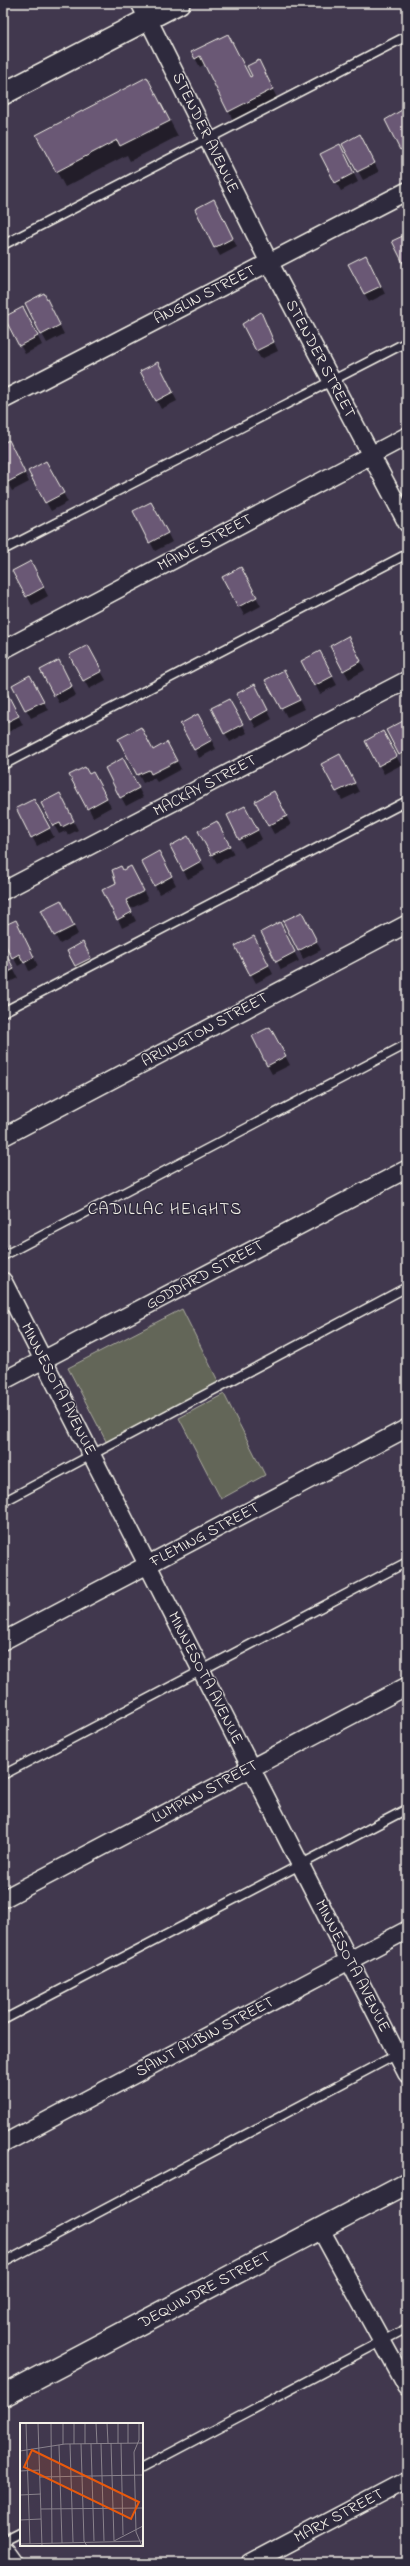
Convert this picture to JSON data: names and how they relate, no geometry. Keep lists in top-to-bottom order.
{
  "streets": {
    "street": [
      "STENDER AVENUE",
      "ANGLIN STREET",
      "STENDER STREET",
      "MAINE STREET",
      "MACKAY STREET",
      "ARLINGTON STREET",
      "GODDARD STREET",
      "MINNESOTA AVENUE",
      "FLEMING STREET",
      "LUMPKIN STREET",
      "SAINT AUBIN STREET",
      "DEQUINDRE STREET",
      "MARX STREET"
    ]
  },
  "crossings": [
    ["STENDER AVENUE", "ANGLIN STREET"],
    ["STENDER AVENUE", "STENDER STREET"],
    ["ANGLIN STREET", "STENDER STREET"],
    ["STENDER STREET", "MAINE STREET"],
    ["GODDARD STREET", "MINNESOTA AVENUE"],
    ["MINNESOTA AVENUE", "FLEMING STREET"],
    ["MINNESOTA AVENUE", "LUMPKIN STREET"],
    ["MINNESOTA AVENUE", "SAINT AUBIN STREET"]
  ],
  "districts": ["CADILLAC HEIGHTS"]
}
